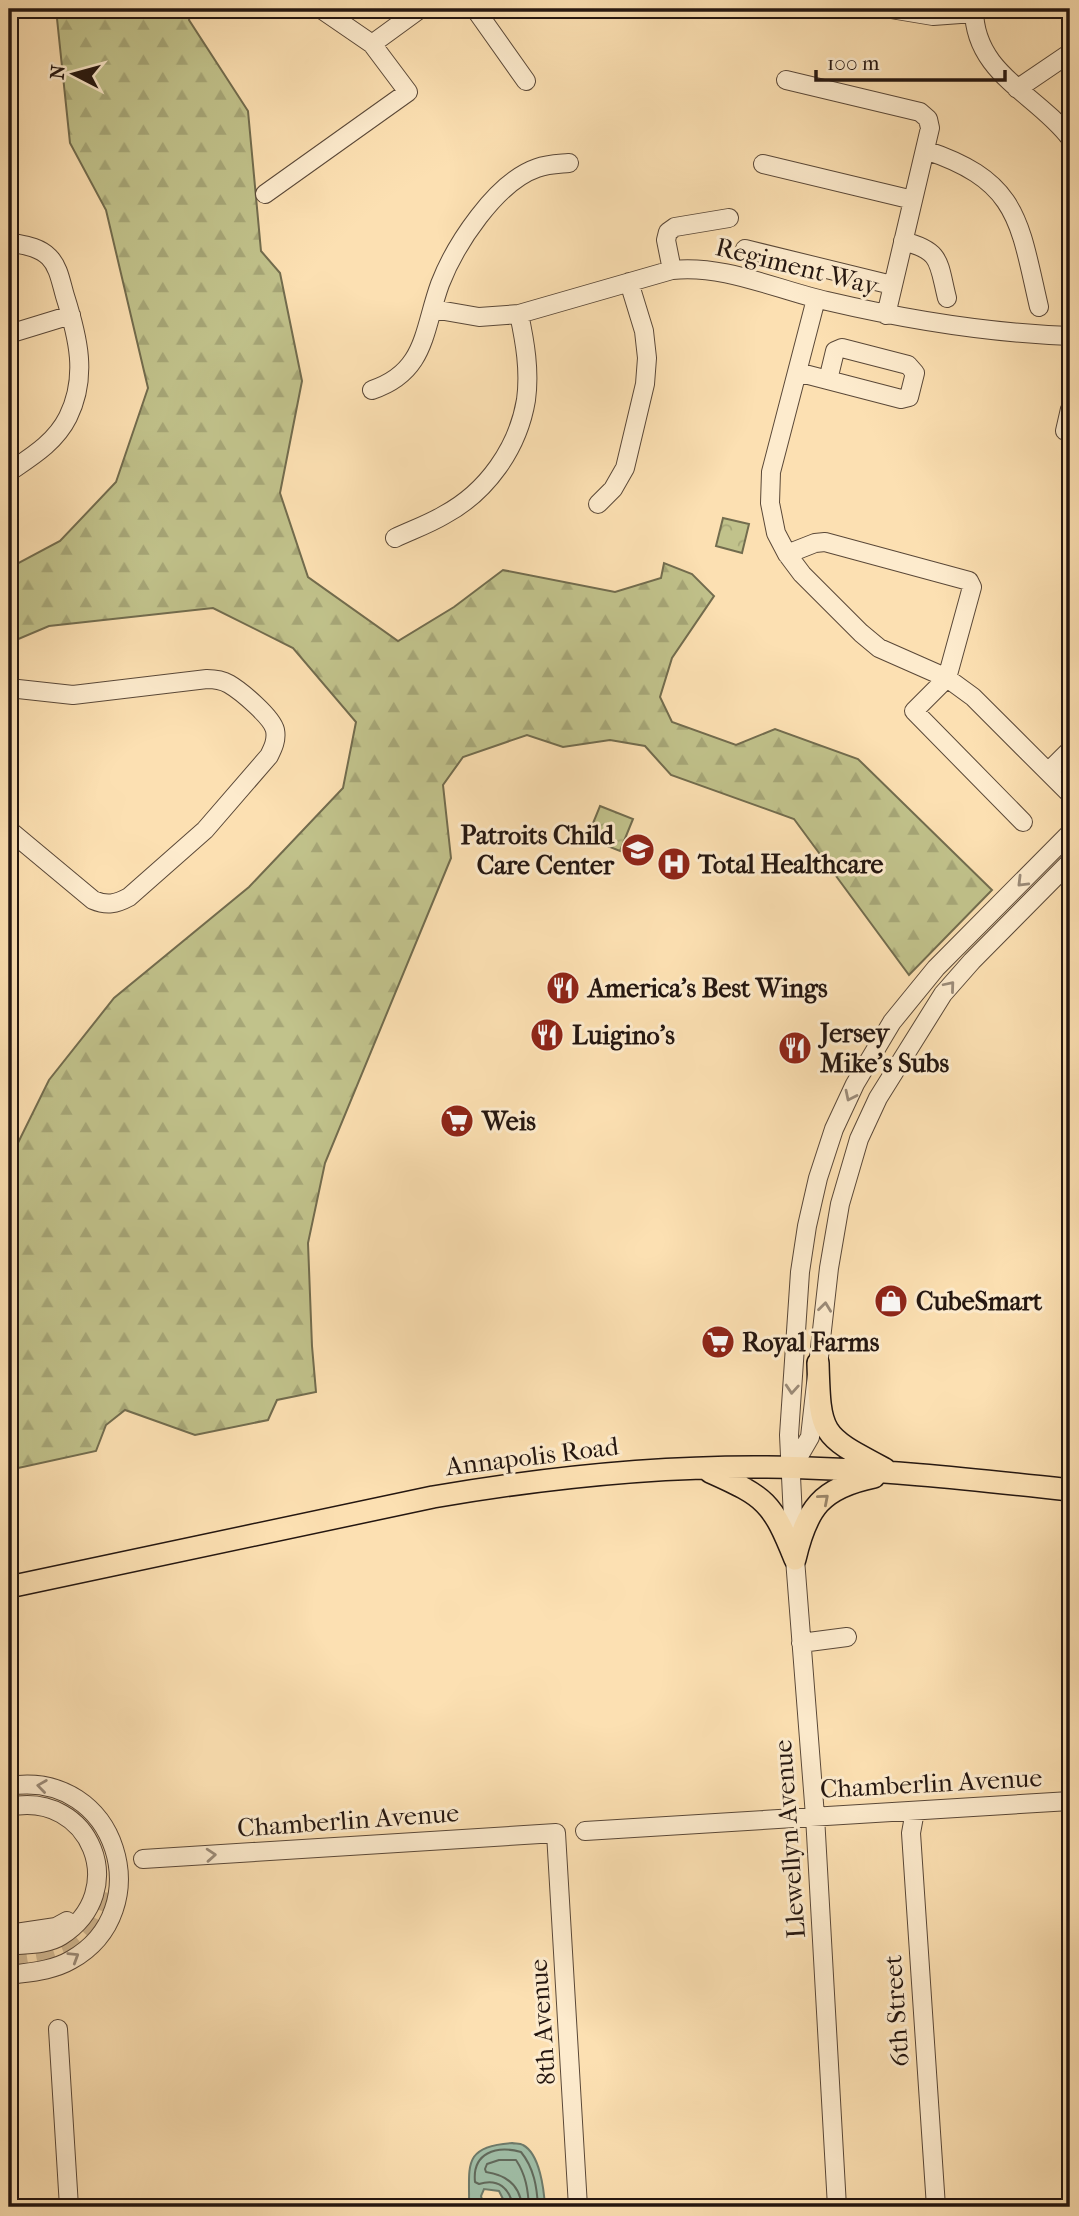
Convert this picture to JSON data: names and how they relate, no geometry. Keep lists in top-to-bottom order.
{
  "streets": {
    "main road": ["Annapolis Road"],
    "street": [
      "Regiment Way",
      "Chamberlin Avenue",
      "Llewellyn Avenue",
      "6th Street",
      "8th Avenue"
    ]
  },
  "crossings": [
    ["Annapolis Road", "Llewellyn Avenue"],
    ["Chamberlin Avenue", "Llewellyn Avenue"],
    ["Chamberlin Avenue", "6th Street"],
    ["Chamberlin Avenue", "8th Avenue"]
  ],
  "one_way": ["Chamberlin Avenue"],
  "places": {
    "school or university": ["Patroits Child Care Center"],
    "hospital": ["Total Healthcare"],
    "restaurant": ["America's Best Wings", "Luigino's", "Jersey Mike's Subs"],
    "supermarket": ["Weis", "Royal Farms"],
    "shop": ["CubeSmart"]
  },
  "scale_bar": "100 m",
  "north": "left"
}
